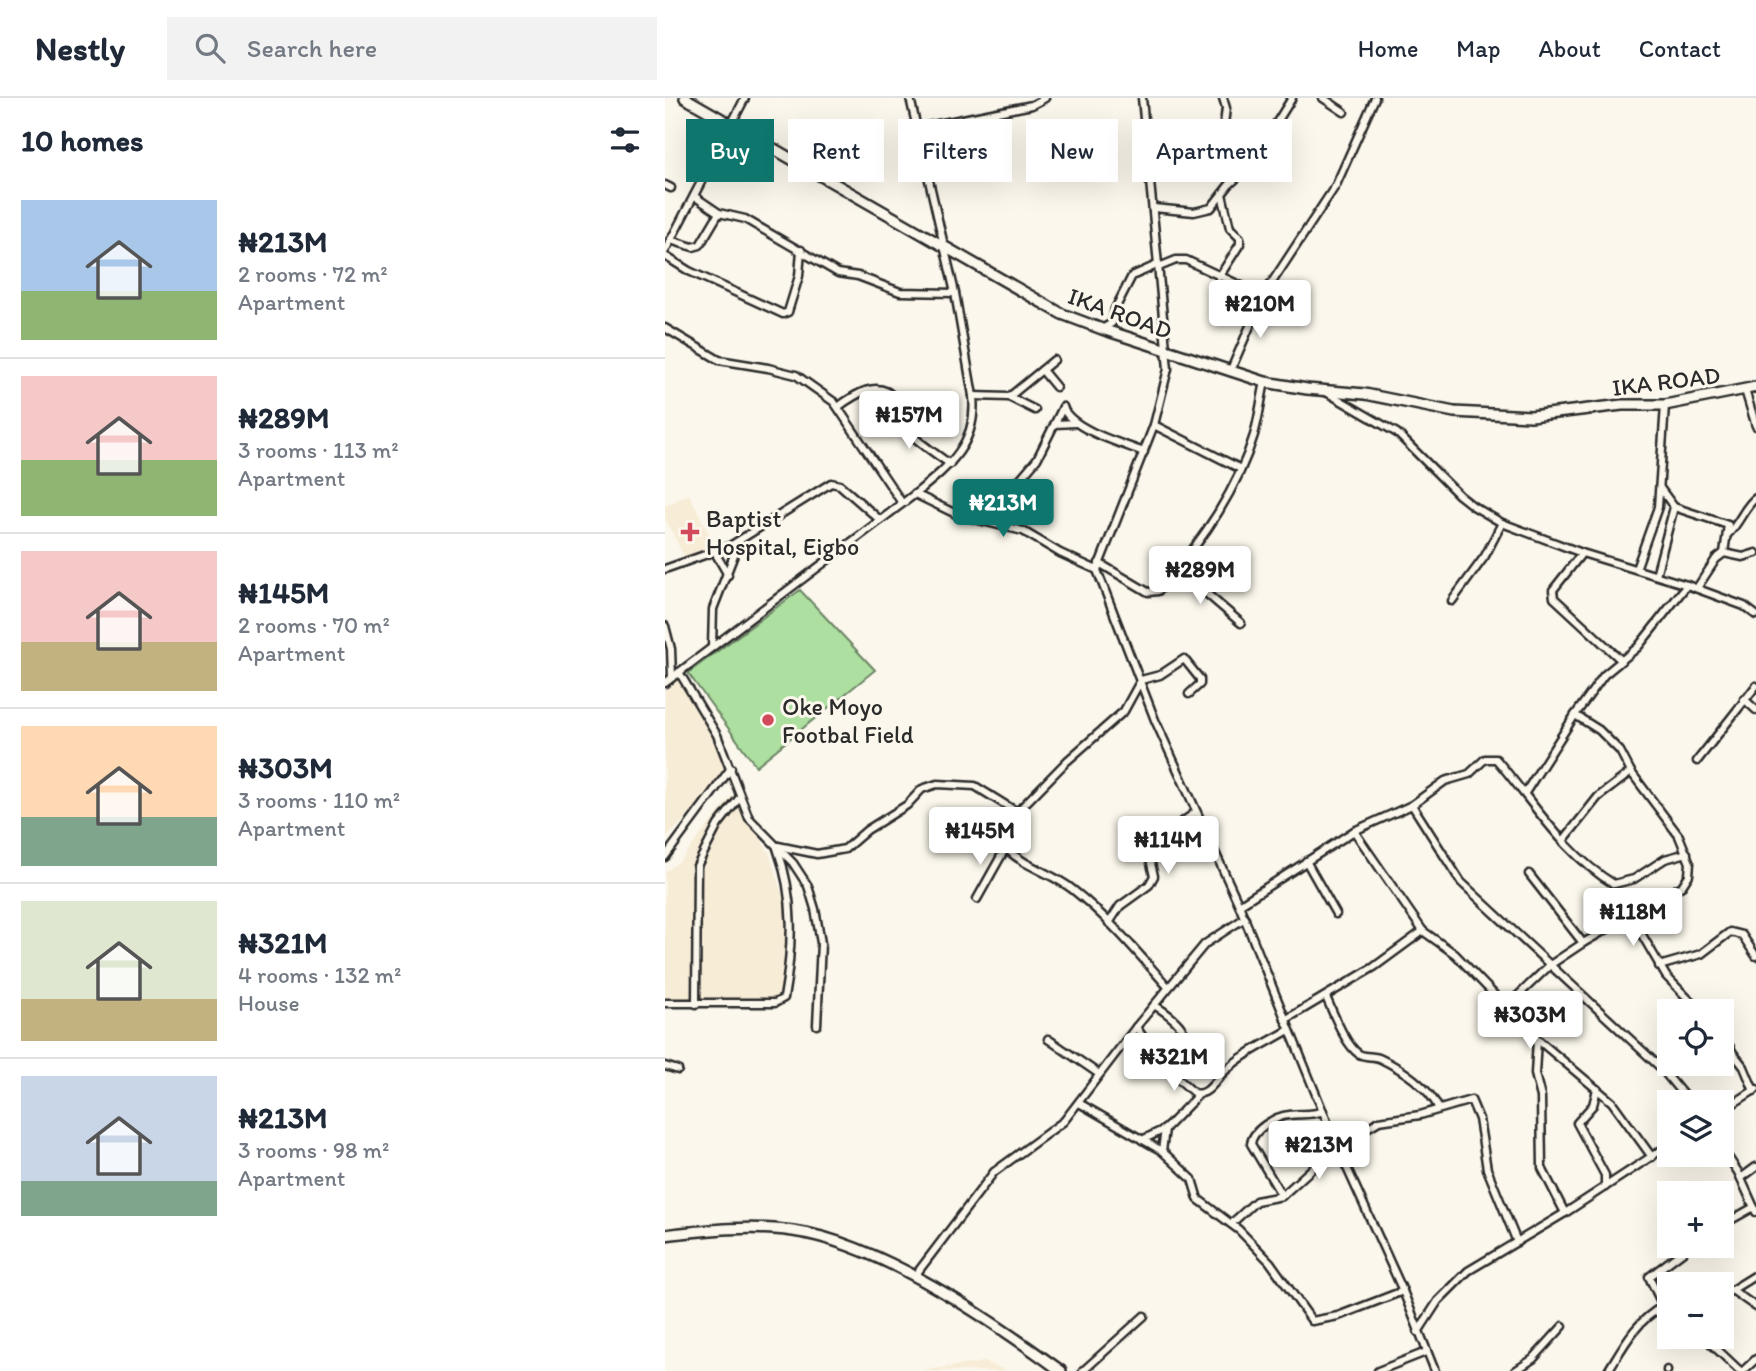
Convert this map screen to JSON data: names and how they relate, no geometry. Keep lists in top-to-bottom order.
{
  "streets": {
    "street": ["IKA ROAD"]
  },
  "places": {
    "health": ["Baptist Hospital, Eigbo"],
    "other": ["Oke Moyo Footbal Field"]
  },
  "page": {
    "header": "Nestly",
    "search": "Search here",
    "nav": [
      "Home",
      "Map",
      "About",
      "Contact"
    ],
    "heading": "10 homes",
    "chip": [
      "Buy",
      "Rent",
      "Filters",
      "New",
      "Apartment"
    ],
    "list": [
      {
        "name": "₦213M",
        "note": "2 rooms · 72 m² · Apartment"
      },
      {
        "name": "₦289M",
        "note": "3 rooms · 113 m² · Apartment"
      },
      {
        "name": "₦145M",
        "note": "2 rooms · 70 m² · Apartment"
      },
      {
        "name": "₦303M",
        "note": "3 rooms · 110 m² · Apartment"
      },
      {
        "name": "₦321M",
        "note": "4 rooms · 132 m² · House"
      },
      {
        "name": "₦213M",
        "note": "3 rooms · 98 m² · Apartment"
      }
    ],
    "price": [
      "₦210M",
      "₦157M",
      "₦213M",
      "₦289M",
      "₦145M",
      "₦114M",
      "₦118M",
      "₦303M",
      "₦321M",
      "₦213M"
    ],
    "map_buttons": ["+", "−"]
  }
}
